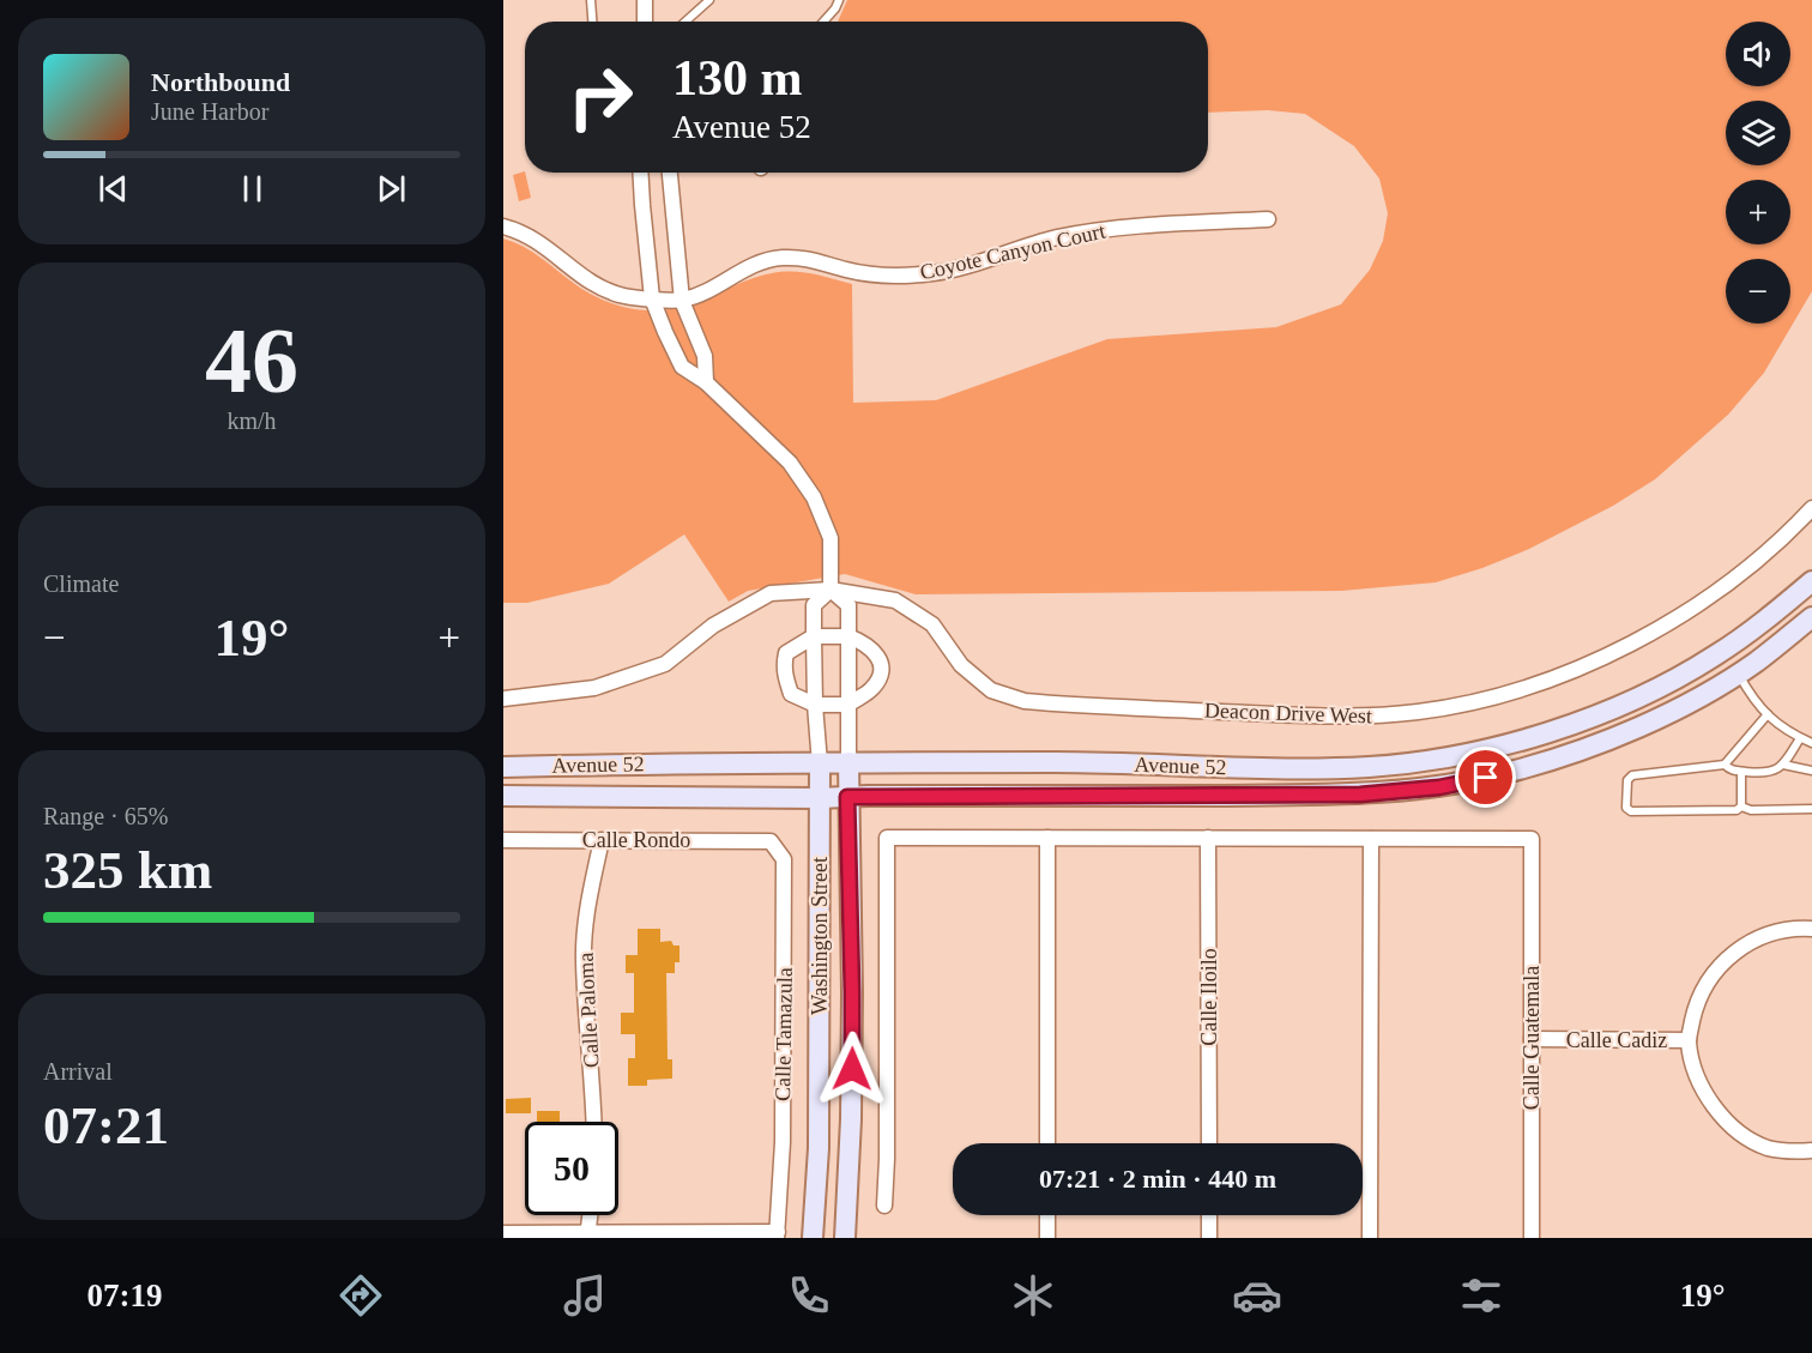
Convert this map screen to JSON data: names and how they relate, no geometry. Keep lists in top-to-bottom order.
{
  "streets": {
    "main road": ["Avenue 52", "Washington Street"],
    "street": [
      "Coyote Canyon Court",
      "Deacon Drive West",
      "Calle Rondo",
      "Calle Iloilo",
      "Calle Paloma",
      "Calle Tamazula",
      "Calle Guatemala",
      "Calle Cadiz"
    ]
  },
  "crossings": [
    ["Avenue 52", "Washington Street"],
    ["Calle Rondo", "Calle Paloma"],
    ["Calle Rondo", "Calle Tamazula"],
    ["Calle Guatemala", "Calle Cadiz"]
  ],
  "page": {
    "map_buttons": ["+", "−"],
    "turn": ["130 m", "Avenue 52"],
    "song": ["Northbound", "June Harbor"],
    "tile": [
      ["46", "km/h"],
      "Climate",
      ["Range · 65%", "325 km"],
      ["Arrival", "07:21"]
    ],
    "heat": ["−", "19°", "+"],
    "limit": "50",
    "trip": "07:21 · 2 min · 440 m",
    "tabs": ["07:19", "19°"]
  }
}
